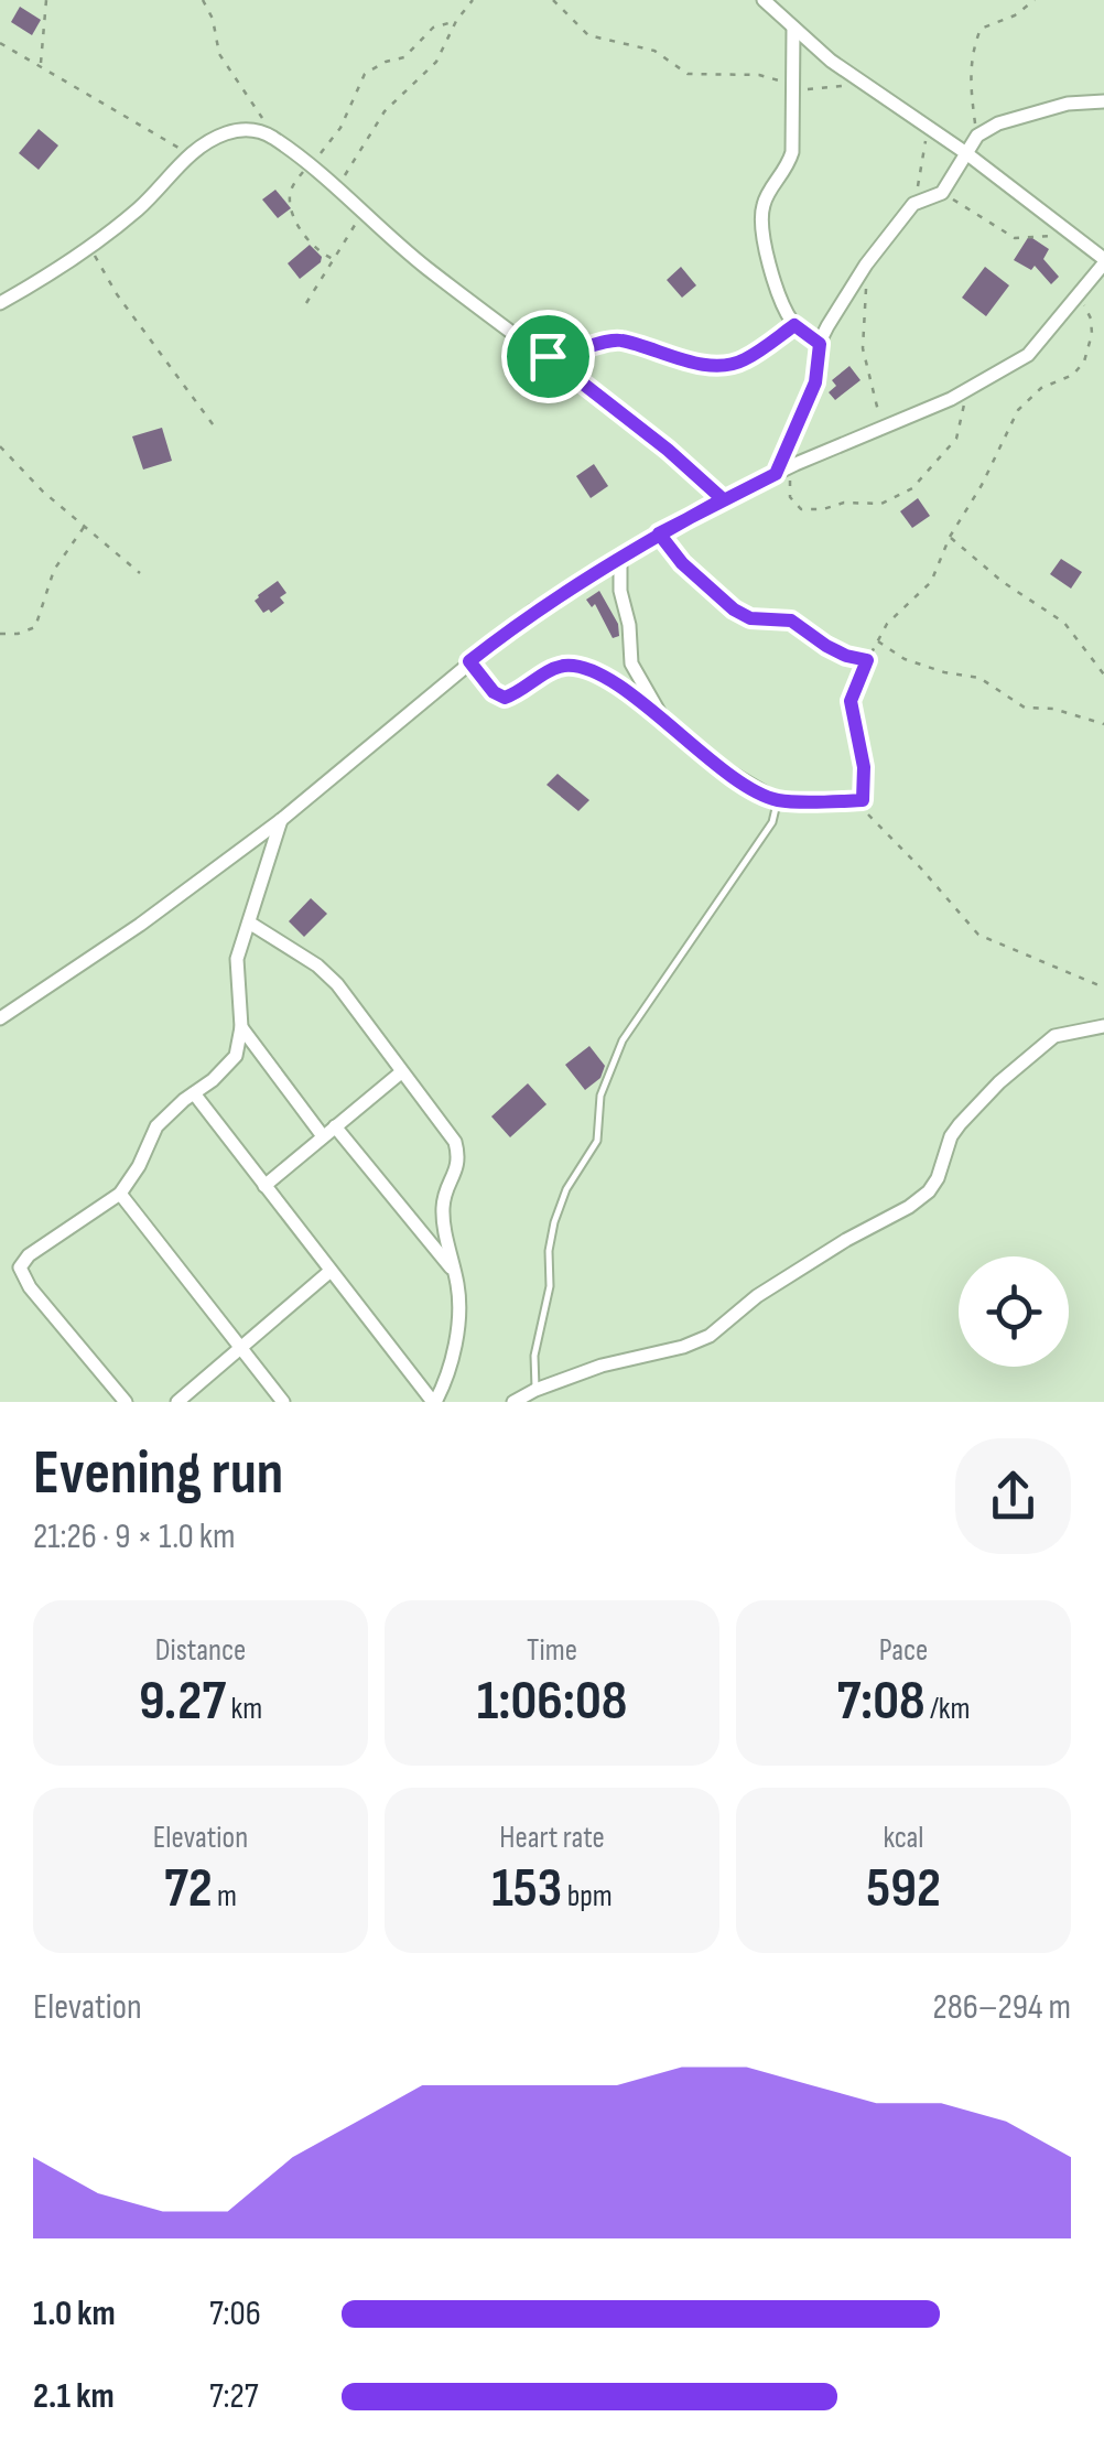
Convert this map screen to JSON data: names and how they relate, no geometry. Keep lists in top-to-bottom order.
{
  "page": {
    "heading": ["Evening run", "21:26 · 9 × 1.0 km"],
    "stats": [
      ["Distance", "9.27 km"],
      ["Time", "1:06:08"],
      ["Pace", "7:08 /km"],
      ["Elevation", "72 m"],
      ["Heart rate", "153 bpm"],
      ["kcal", "592"]
    ],
    "chart": ["Elevation", "286–294 m"],
    "list": [
      {
        "name": "1.0 km",
        "note": "7:06"
      },
      {
        "name": "2.1 km",
        "note": "7:27"
      }
    ]
  }
}
